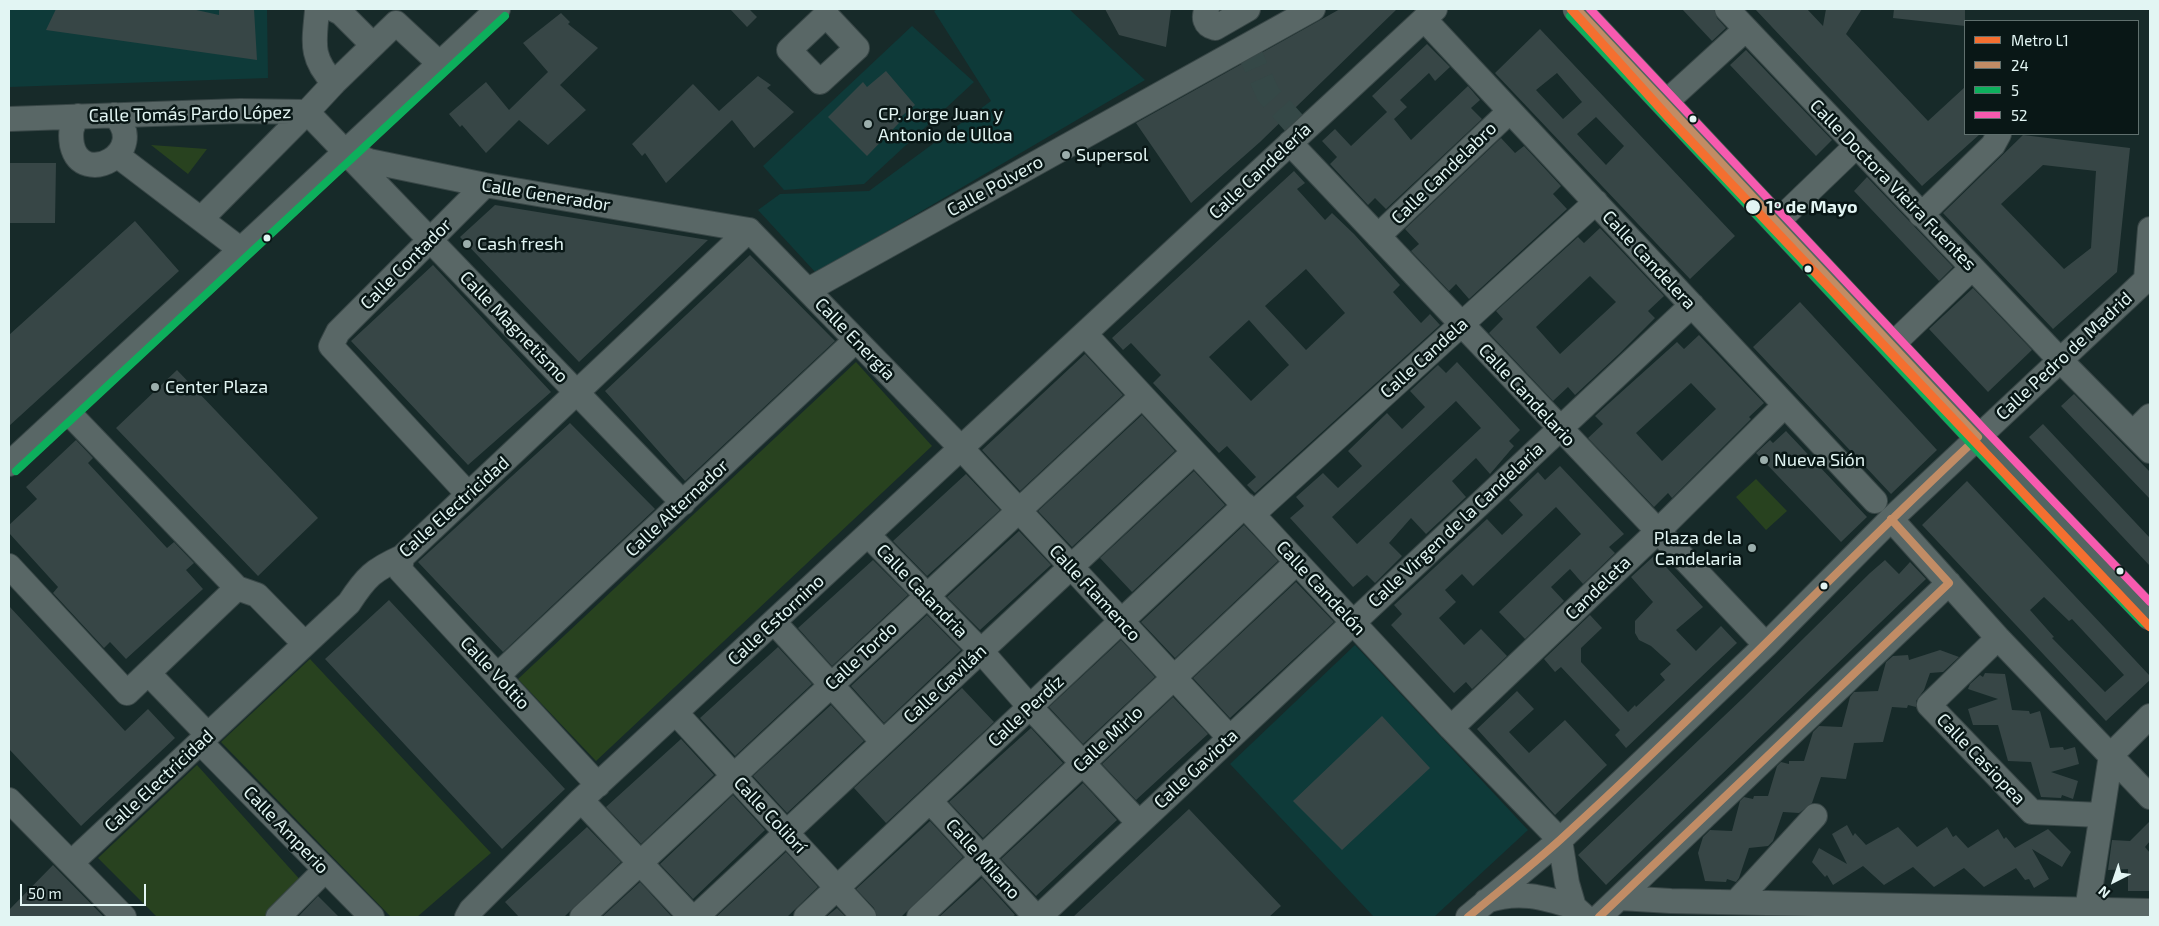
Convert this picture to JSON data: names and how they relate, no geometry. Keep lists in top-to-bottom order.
{
  "streets": {
    "street": [
      "Calle Tomás Pardo López",
      "Calle Candelería",
      "Calle Candelabro",
      "Calle Doctora Vieira Fuentes",
      "Calle Polvero",
      "Calle Generador",
      "Calle Candelera",
      "Calle Contador",
      "Calle Magnetismo",
      "Calle Energía",
      "Calle Pedro de Madrid",
      "Calle Candela",
      "Calle Candelario",
      "Calle Electricidad",
      "Calle Alternador",
      "Calle Virgen de la Candelaria",
      "Calle Candelón",
      "Candeleta",
      "Calle Calandria",
      "Calle Flamenco",
      "Calle Estornino",
      "Calle Tordo",
      "Calle Voltio",
      "Calle Gavilán",
      "Calle Perdíz",
      "Calle Mirlo",
      "Calle Casiopea",
      "Calle Gaviota",
      "Calle Colibrí",
      "Calle Amperio",
      "Calle Milano"
    ]
  },
  "crossings": [
    ["Calle Tomás Pardo López", "Calle Magnetismo"],
    ["Calle Candelería", "Calle Candelera"],
    ["Calle Candelería", "Calle Candelario"],
    ["Calle Candelería", "Calle Candelón"],
    ["Calle Candelería", "Calle Estornino"],
    ["Calle Candelabro", "Calle Candelera"],
    ["Calle Candelabro", "Calle Candelario"],
    ["Calle Doctora Vieira Fuentes", "Calle Pedro de Madrid"],
    ["Calle Polvero", "Calle Energía"],
    ["Calle Generador", "Calle Contador"],
    ["Calle Generador", "Calle Magnetismo"],
    ["Calle Generador", "Calle Energía"],
    ["Calle Generador", "Calle Electricidad"],
    ["Calle Candelera", "Calle Candela"],
    ["Calle Candelera", "Calle Virgen de la Candelaria"],
    ["Calle Candelera", "Candeleta"],
    ["Calle Contador", "Calle Magnetismo"],
    ["Calle Contador", "Calle Electricidad"],
    ["Calle Magnetismo", "Calle Electricidad"],
    ["Calle Magnetismo", "Calle Alternador"],
    ["Calle Energía", "Calle Electricidad"],
    ["Calle Energía", "Calle Alternador"],
    ["Calle Energía", "Calle Flamenco"],
    ["Calle Energía", "Calle Estornino"],
    ["Calle Pedro de Madrid", "Calle Candelario"],
    ["Calle Pedro de Madrid", "Calle Candelón"],
    ["Calle Candela", "Calle Candelario"],
    ["Calle Candela", "Calle Candelón"],
    ["Calle Candela", "Calle Perdíz"],
    ["Calle Candelario", "Calle Virgen de la Candelaria"],
    ["Calle Candelario", "Candeleta"],
    ["Calle Electricidad", "Calle Voltio"],
    ["Calle Electricidad", "Calle Amperio"],
    ["Calle Alternador", "Calle Voltio"],
    ["Calle Virgen de la Candelaria", "Calle Candelón"],
    ["Calle Virgen de la Candelaria", "Calle Gaviota"],
    ["Calle Candelón", "Candeleta"],
    ["Calle Candelón", "Calle Estornino"],
    ["Calle Candelón", "Calle Tordo"],
    ["Calle Candelón", "Calle Gavilán"],
    ["Calle Candelón", "Calle Perdíz"],
    ["Calle Candelón", "Calle Mirlo"],
    ["Calle Candelón", "Calle Gaviota"],
    ["Calle Calandria", "Calle Estornino"],
    ["Calle Calandria", "Calle Tordo"],
    ["Calle Calandria", "Calle Gavilán"],
    ["Calle Calandria", "Calle Perdíz"],
    ["Calle Calandria", "Calle Mirlo"],
    ["Calle Calandria", "Calle Gaviota"],
    ["Calle Flamenco", "Calle Estornino"],
    ["Calle Flamenco", "Calle Tordo"],
    ["Calle Flamenco", "Calle Gavilán"],
    ["Calle Flamenco", "Calle Perdíz"],
    ["Calle Flamenco", "Calle Mirlo"],
    ["Calle Flamenco", "Calle Gaviota"],
    ["Calle Estornino", "Calle Voltio"],
    ["Calle Estornino", "Calle Colibrí"],
    ["Calle Tordo", "Calle Voltio"],
    ["Calle Tordo", "Calle Colibrí"],
    ["Calle Gavilán", "Calle Colibrí"],
    ["Calle Perdíz", "Calle Colibrí"],
    ["Calle Perdíz", "Calle Milano"],
    ["Calle Mirlo", "Calle Milano"],
    ["Calle Gaviota", "Calle Milano"]
  ],
  "places": [
    "CP. Jorge Juan y Antonio de Ulloa",
    "Supersol",
    "1º de Mayo",
    "Cash fresh",
    "Center Plaza",
    "Nueva Sión",
    "Plaza de la Candelaria"
  ],
  "lines": [
    "metro line L1",
    "transit line 24",
    "transit line 52",
    "transit line 5"
  ],
  "legend": [
    "Metro L1",
    "24",
    "5",
    "52"
  ],
  "scale_bar": "50 m",
  "north": "bottom left"
}
